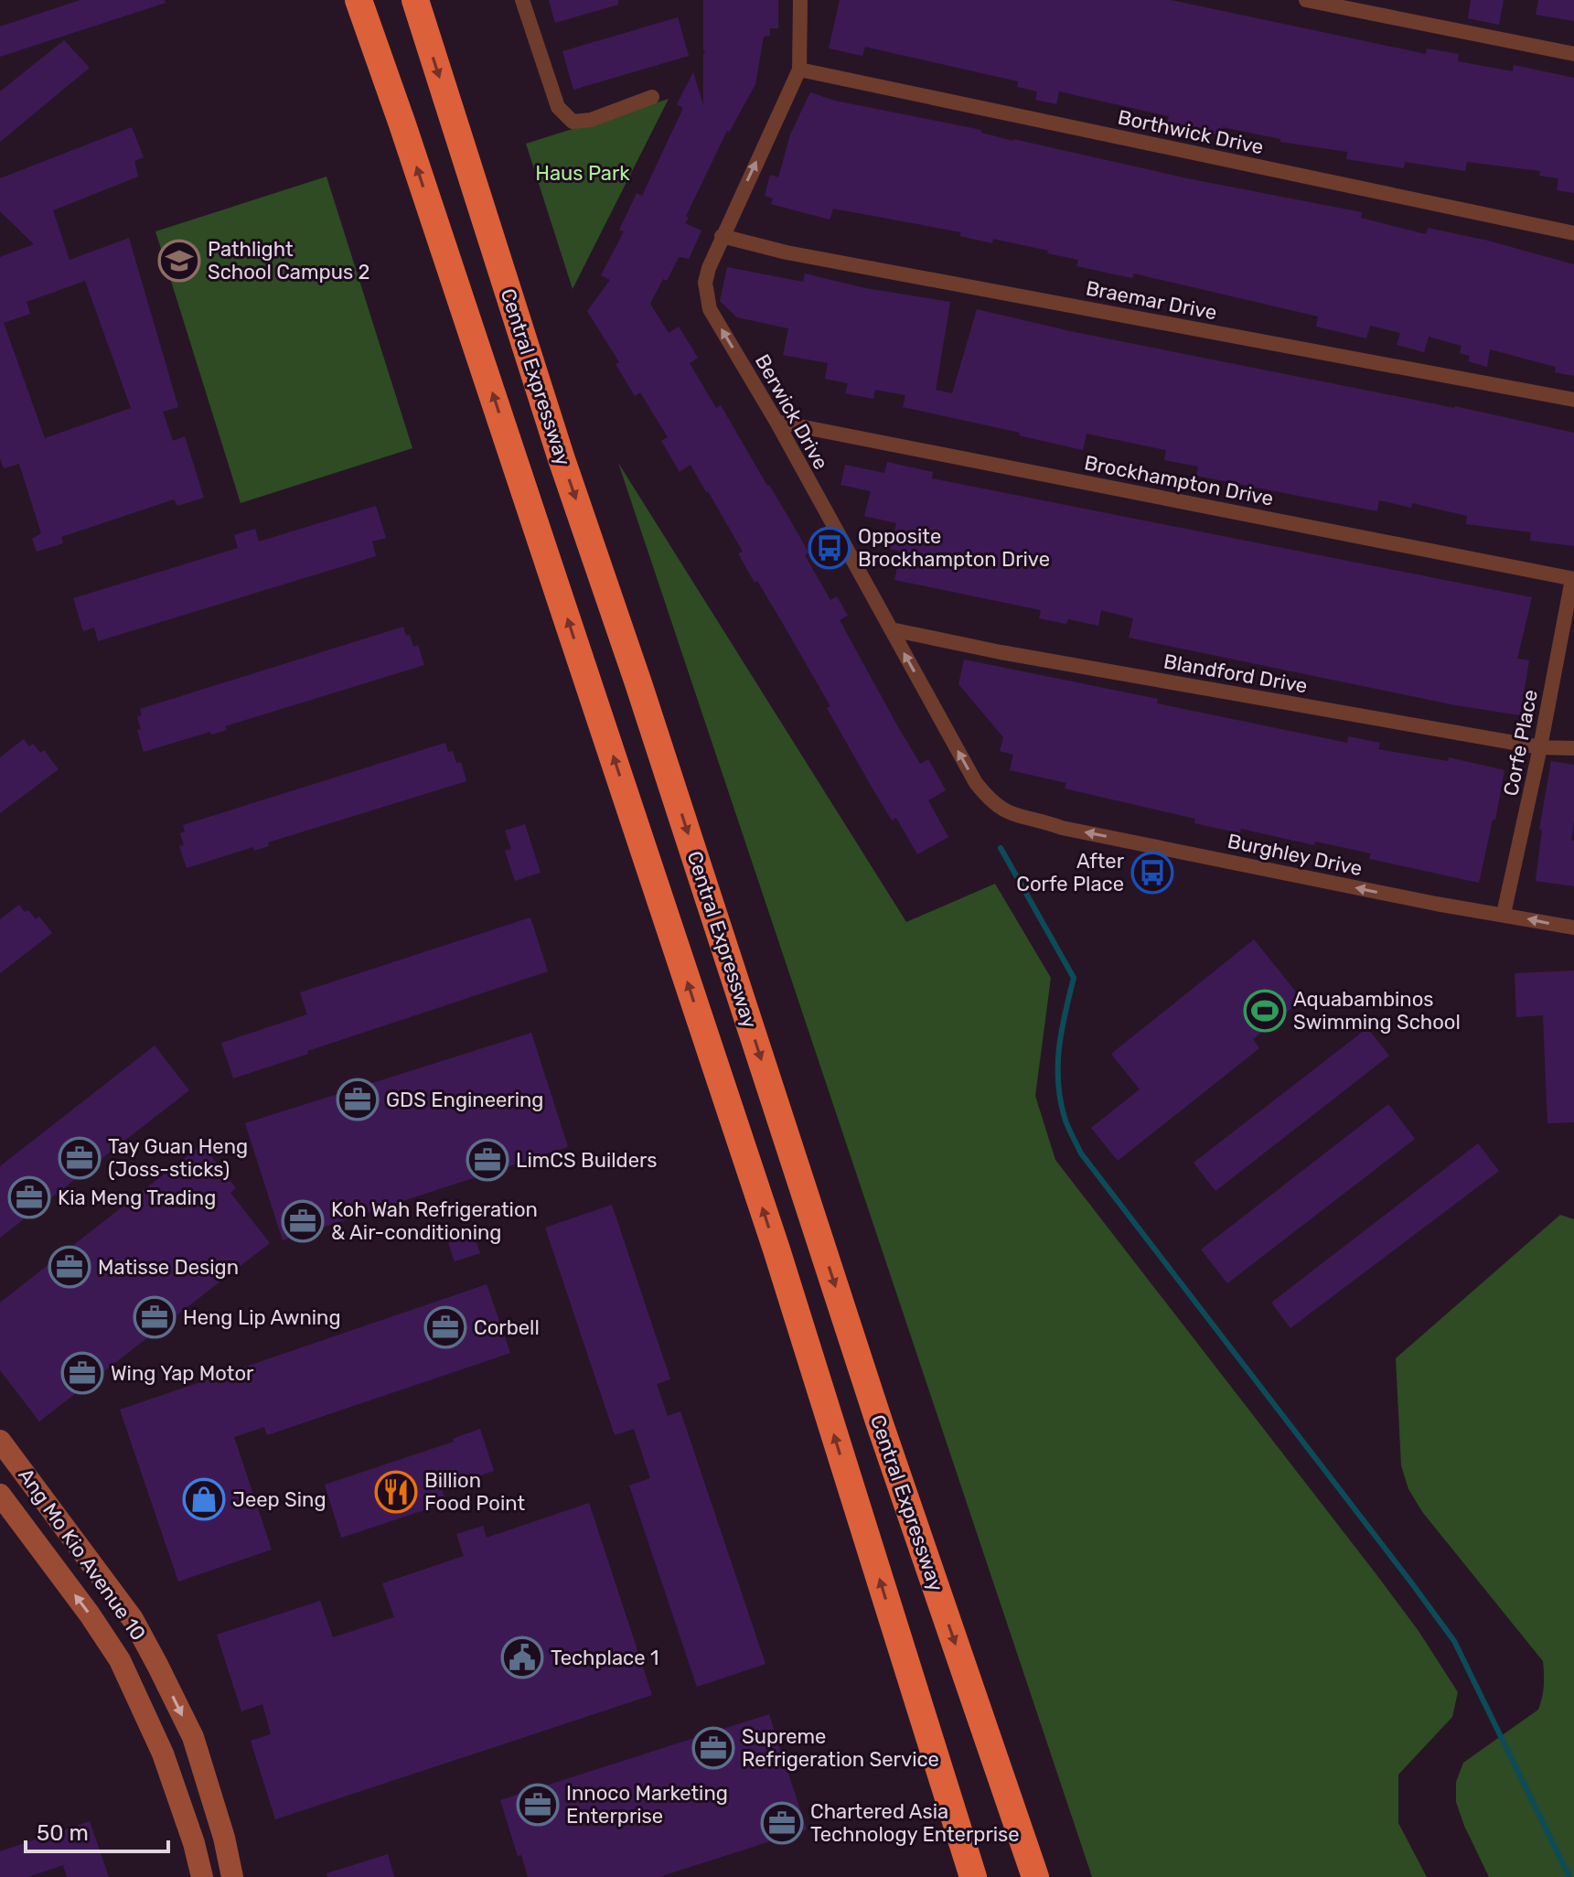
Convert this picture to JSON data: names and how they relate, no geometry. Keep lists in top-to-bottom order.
{
  "streets": {
    "highway": ["Central Expressway"],
    "main road": ["Ang Mo Kio Avenue 10"],
    "street": [
      "Borthwick Drive",
      "Braemar Drive",
      "Berwick Drive",
      "Brockhampton Drive",
      "Blandford Drive",
      "Corfe Place",
      "Burghley Drive"
    ]
  },
  "crossings": [
    ["Borthwick Drive", "Berwick Drive"],
    ["Braemar Drive", "Berwick Drive"],
    ["Berwick Drive", "Brockhampton Drive"],
    ["Berwick Drive", "Blandford Drive"],
    ["Berwick Drive", "Burghley Drive"],
    ["Brockhampton Drive", "Corfe Place"],
    ["Blandford Drive", "Corfe Place"],
    ["Corfe Place", "Burghley Drive"]
  ],
  "one_way": ["Berwick Drive", "Burghley Drive"],
  "parks": ["Haus Park"],
  "places": {
    "school or university": ["Pathlight School Campus 2"],
    "bus stop": ["Opposite Brockhampton Drive", "After Corfe Place"],
    "sports": ["Aquabambinos Swimming School"],
    "office": [
      "GDS Engineering",
      "Tay Guan Heng (Joss-sticks)",
      "LimCS Builders",
      "Kia Meng Trading",
      "Koh Wah Refrigeration & Air-conditioning",
      "Matisse Design",
      "Heng Lip Awning",
      "Corbell",
      "Wing Yap Motor",
      "Supreme Refrigeration Service",
      "Innoco Marketing Enterprise",
      "Chartered Asia Technology Enterprise"
    ],
    "restaurant": ["Billion Food Point"],
    "shop": ["Jeep Sing"],
    "public building": ["Techplace 1"]
  },
  "scale_bar": "50 m"
}
